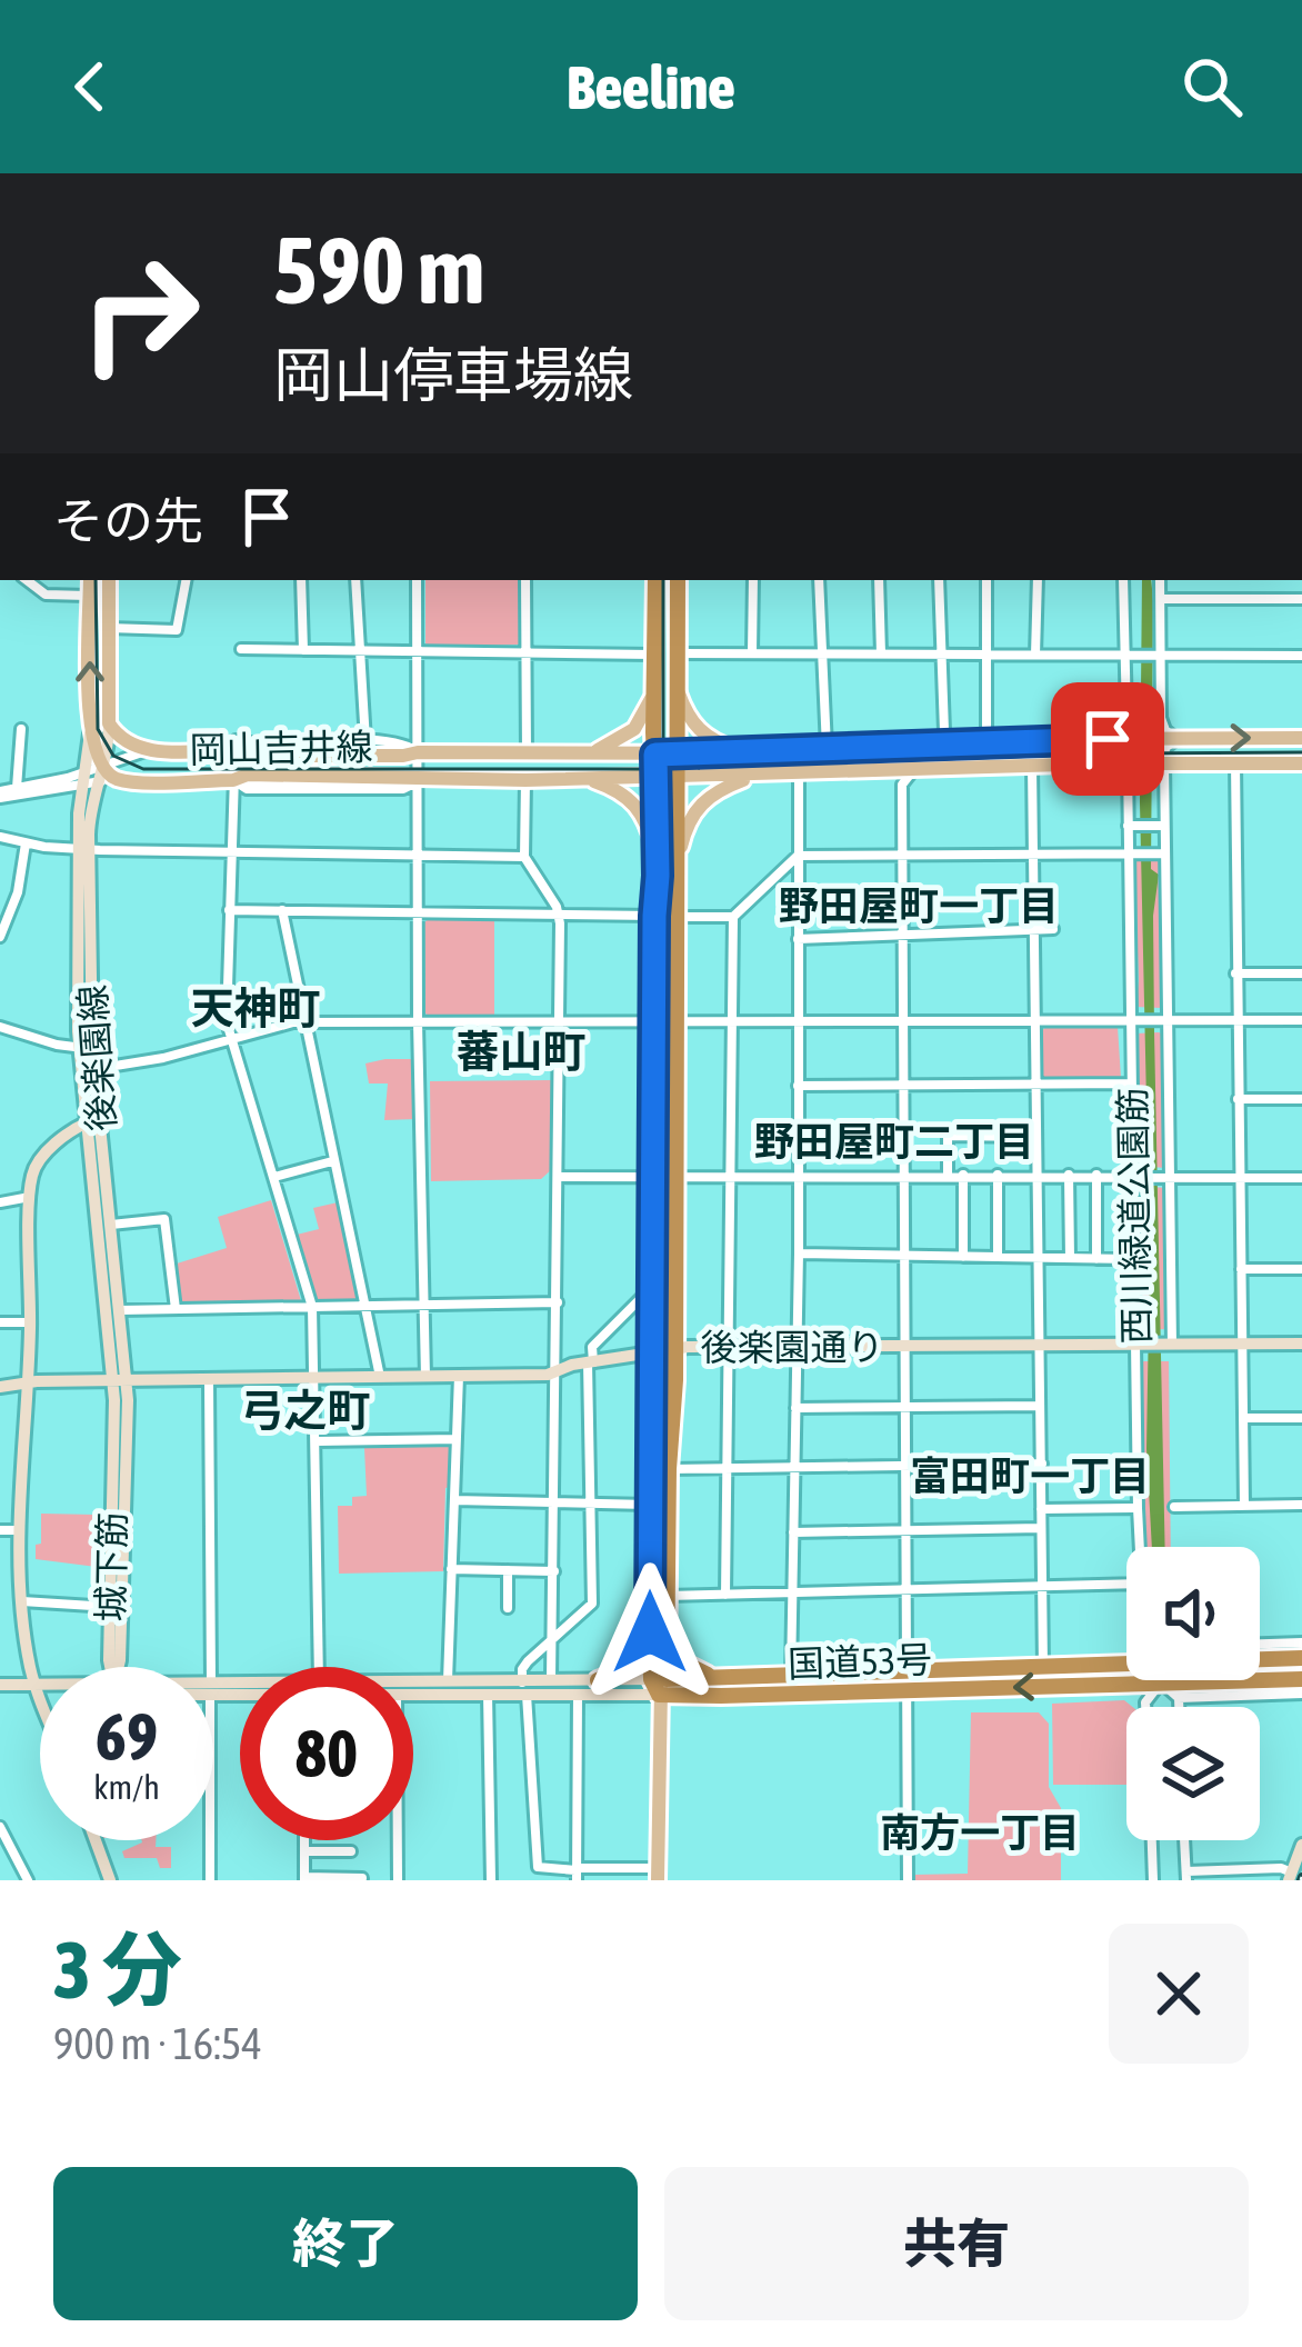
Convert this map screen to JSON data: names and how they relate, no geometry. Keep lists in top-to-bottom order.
{
  "streets": {
    "highway": ["国道53号"],
    "main road": ["岡山吉井線"],
    "street": [
      "後楽園線",
      "西川緑道公園筋",
      "後楽園通り",
      "城下筋"
    ]
  },
  "crossings": [
    ["岡山吉井線", "後楽園線"],
    ["岡山吉井線", "西川緑道公園筋"],
    ["後楽園線", "後楽園通り"],
    ["後楽園線", "城下筋"],
    ["西川緑道公園筋", "後楽園通り"],
    ["後楽園通り", "城下筋"]
  ],
  "districts": [
    "野田屋町一丁目",
    "天神町",
    "蕃山町",
    "野田屋町二丁目",
    "弓之町",
    "富田町一丁目",
    "南方一丁目"
  ],
  "page": {
    "header": "Beeline",
    "turn": ["590 m", "岡山停車場線"],
    "then": "その先",
    "speed": "69 km/h",
    "limit": "80",
    "heading": ["3 分", "900 m · 16:54"],
    "buttons": ["終了", "共有"]
  }
}
